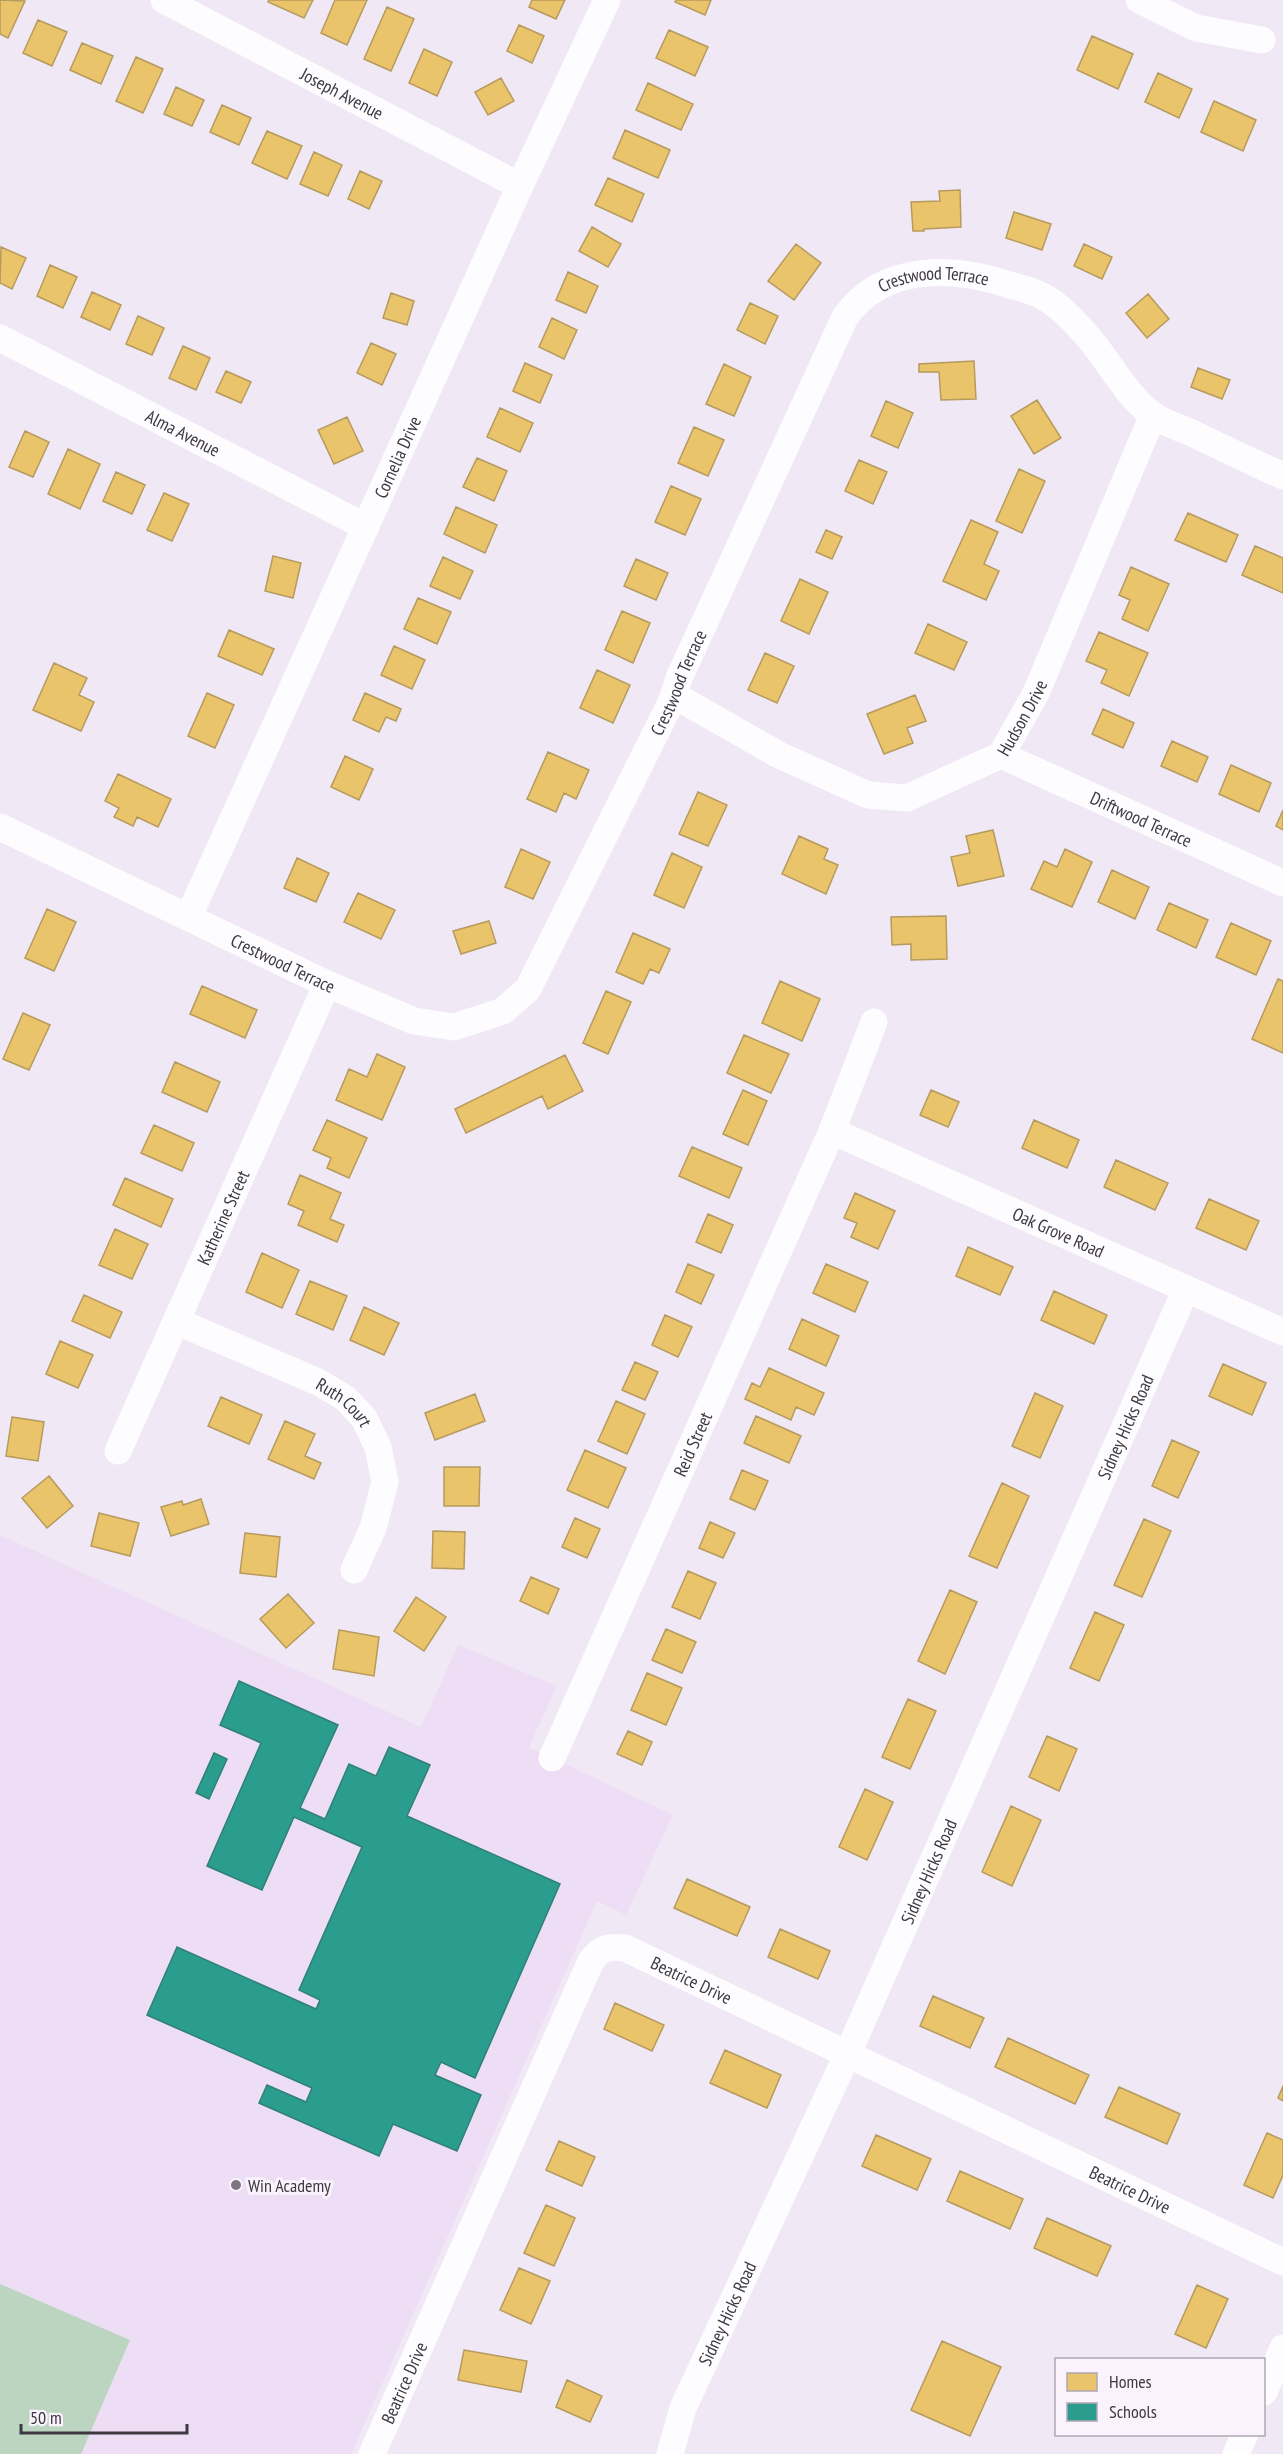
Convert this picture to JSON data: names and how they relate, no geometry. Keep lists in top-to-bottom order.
{
  "streets": {
    "street": [
      "Joseph Avenue",
      "Crestwood Terrace",
      "Alma Avenue",
      "Cornelia Drive",
      "Hudson Drive",
      "Driftwood Terrace",
      "Katherine Street",
      "Oak Grove Road",
      "Ruth Court",
      "Sidney Hicks Road",
      "Reid Street",
      "Beatrice Drive"
    ]
  },
  "crossings": [
    ["Joseph Avenue", "Cornelia Drive"],
    ["Crestwood Terrace", "Cornelia Drive"],
    ["Crestwood Terrace", "Hudson Drive"],
    ["Crestwood Terrace", "Katherine Street"],
    ["Alma Avenue", "Cornelia Drive"],
    ["Hudson Drive", "Driftwood Terrace"],
    ["Katherine Street", "Ruth Court"],
    ["Oak Grove Road", "Sidney Hicks Road"],
    ["Oak Grove Road", "Reid Street"],
    ["Sidney Hicks Road", "Beatrice Drive"]
  ],
  "places": ["Win Academy"],
  "legend": ["Homes", "Schools"],
  "scale_bar": "50 m"
}
